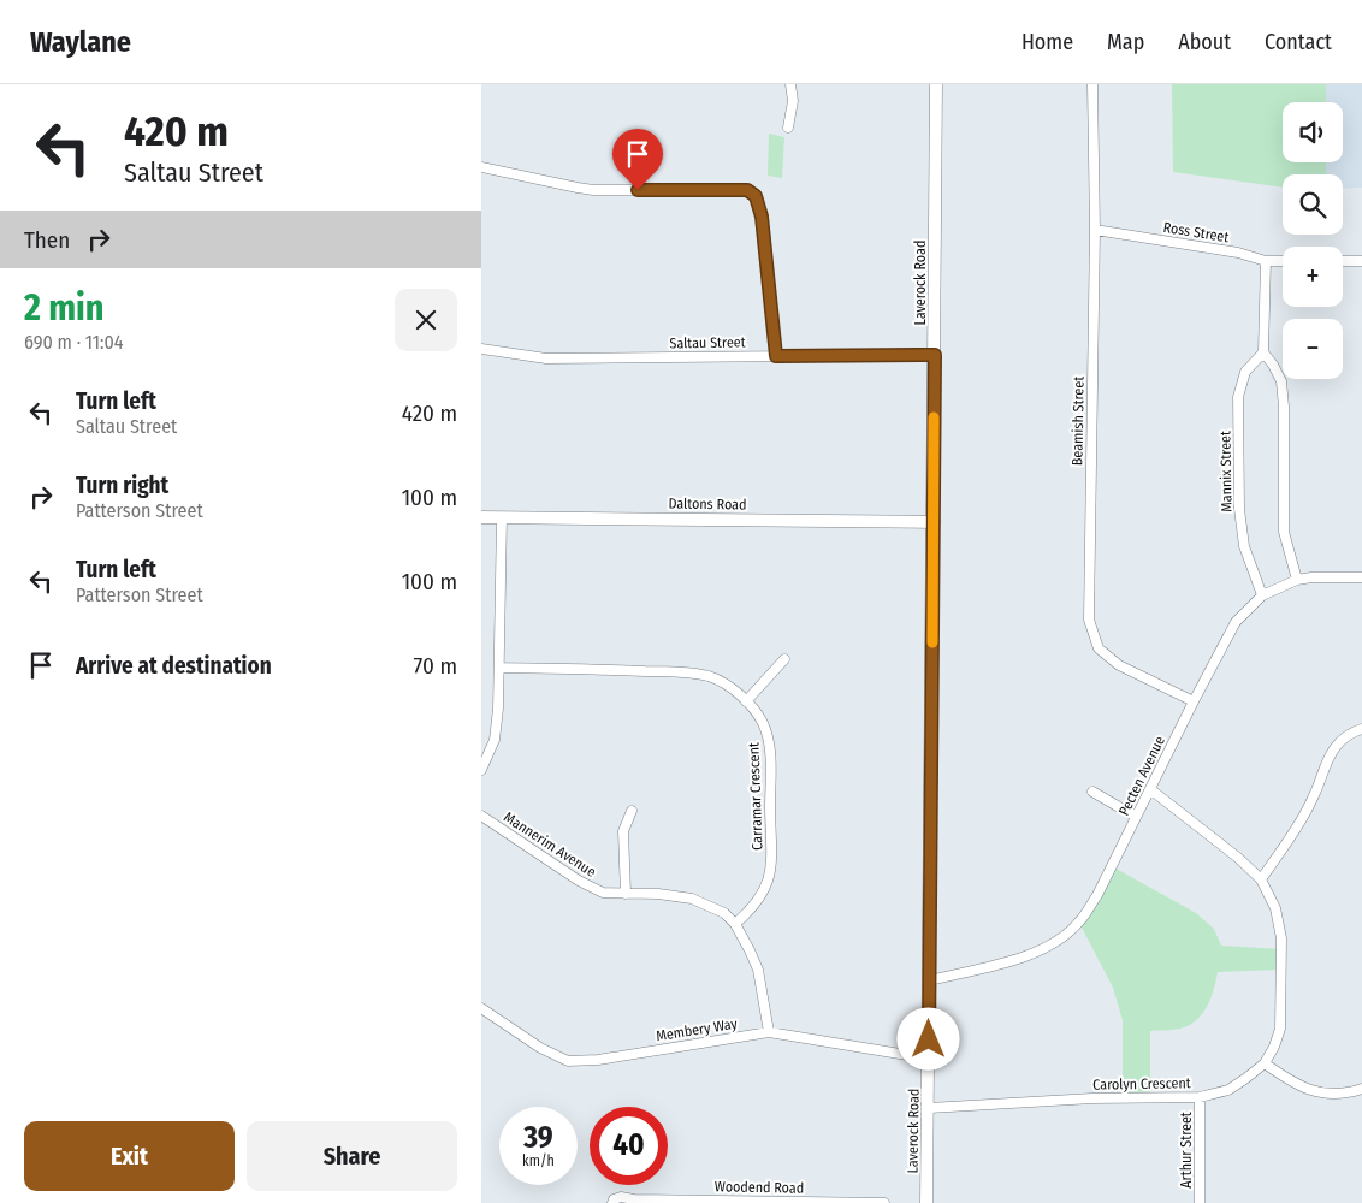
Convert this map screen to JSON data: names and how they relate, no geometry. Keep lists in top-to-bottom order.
{
  "streets": {
    "street": [
      "Ross Street",
      "Laverock Road",
      "Saltau Street",
      "Beamish Street",
      "Mannix Street",
      "Daltons Road",
      "Pecten Avenue",
      "Carramar Crescent",
      "Mannerim Avenue",
      "Membery Way",
      "Carolyn Crescent",
      "Arthur Street",
      "Woodend Road"
    ]
  },
  "crossings": [
    ["Ross Street", "Beamish Street"],
    ["Laverock Road", "Saltau Street"],
    ["Laverock Road", "Daltons Road"],
    ["Laverock Road", "Pecten Avenue"],
    ["Laverock Road", "Membery Way"],
    ["Laverock Road", "Carolyn Crescent"],
    ["Beamish Street", "Pecten Avenue"],
    ["Mannix Street", "Pecten Avenue"],
    ["Pecten Avenue", "Carolyn Crescent"],
    ["Carramar Crescent", "Mannerim Avenue"],
    ["Mannerim Avenue", "Membery Way"],
    ["Carolyn Crescent", "Arthur Street"]
  ],
  "page": {
    "header": "Waylane",
    "nav": [
      "Home",
      "Map",
      "About",
      "Contact"
    ],
    "turn": ["420 m", "Saltau Street"],
    "map_buttons": ["+", "−"],
    "then": "Then",
    "heading": ["2 min", "690 m · 11:04"],
    "list": [
      {
        "name": "Turn left",
        "note": "Saltau Street",
        "value": "420 m"
      },
      {
        "name": "Turn right",
        "note": "Patterson Street",
        "value": "100 m"
      },
      {
        "name": "Turn left",
        "note": "Patterson Street",
        "value": "100 m"
      },
      {
        "name": "Arrive at destination",
        "value": "70 m"
      }
    ],
    "speed": "39 km/h",
    "limit": "40",
    "buttons": ["Exit", "Share"]
  }
}
